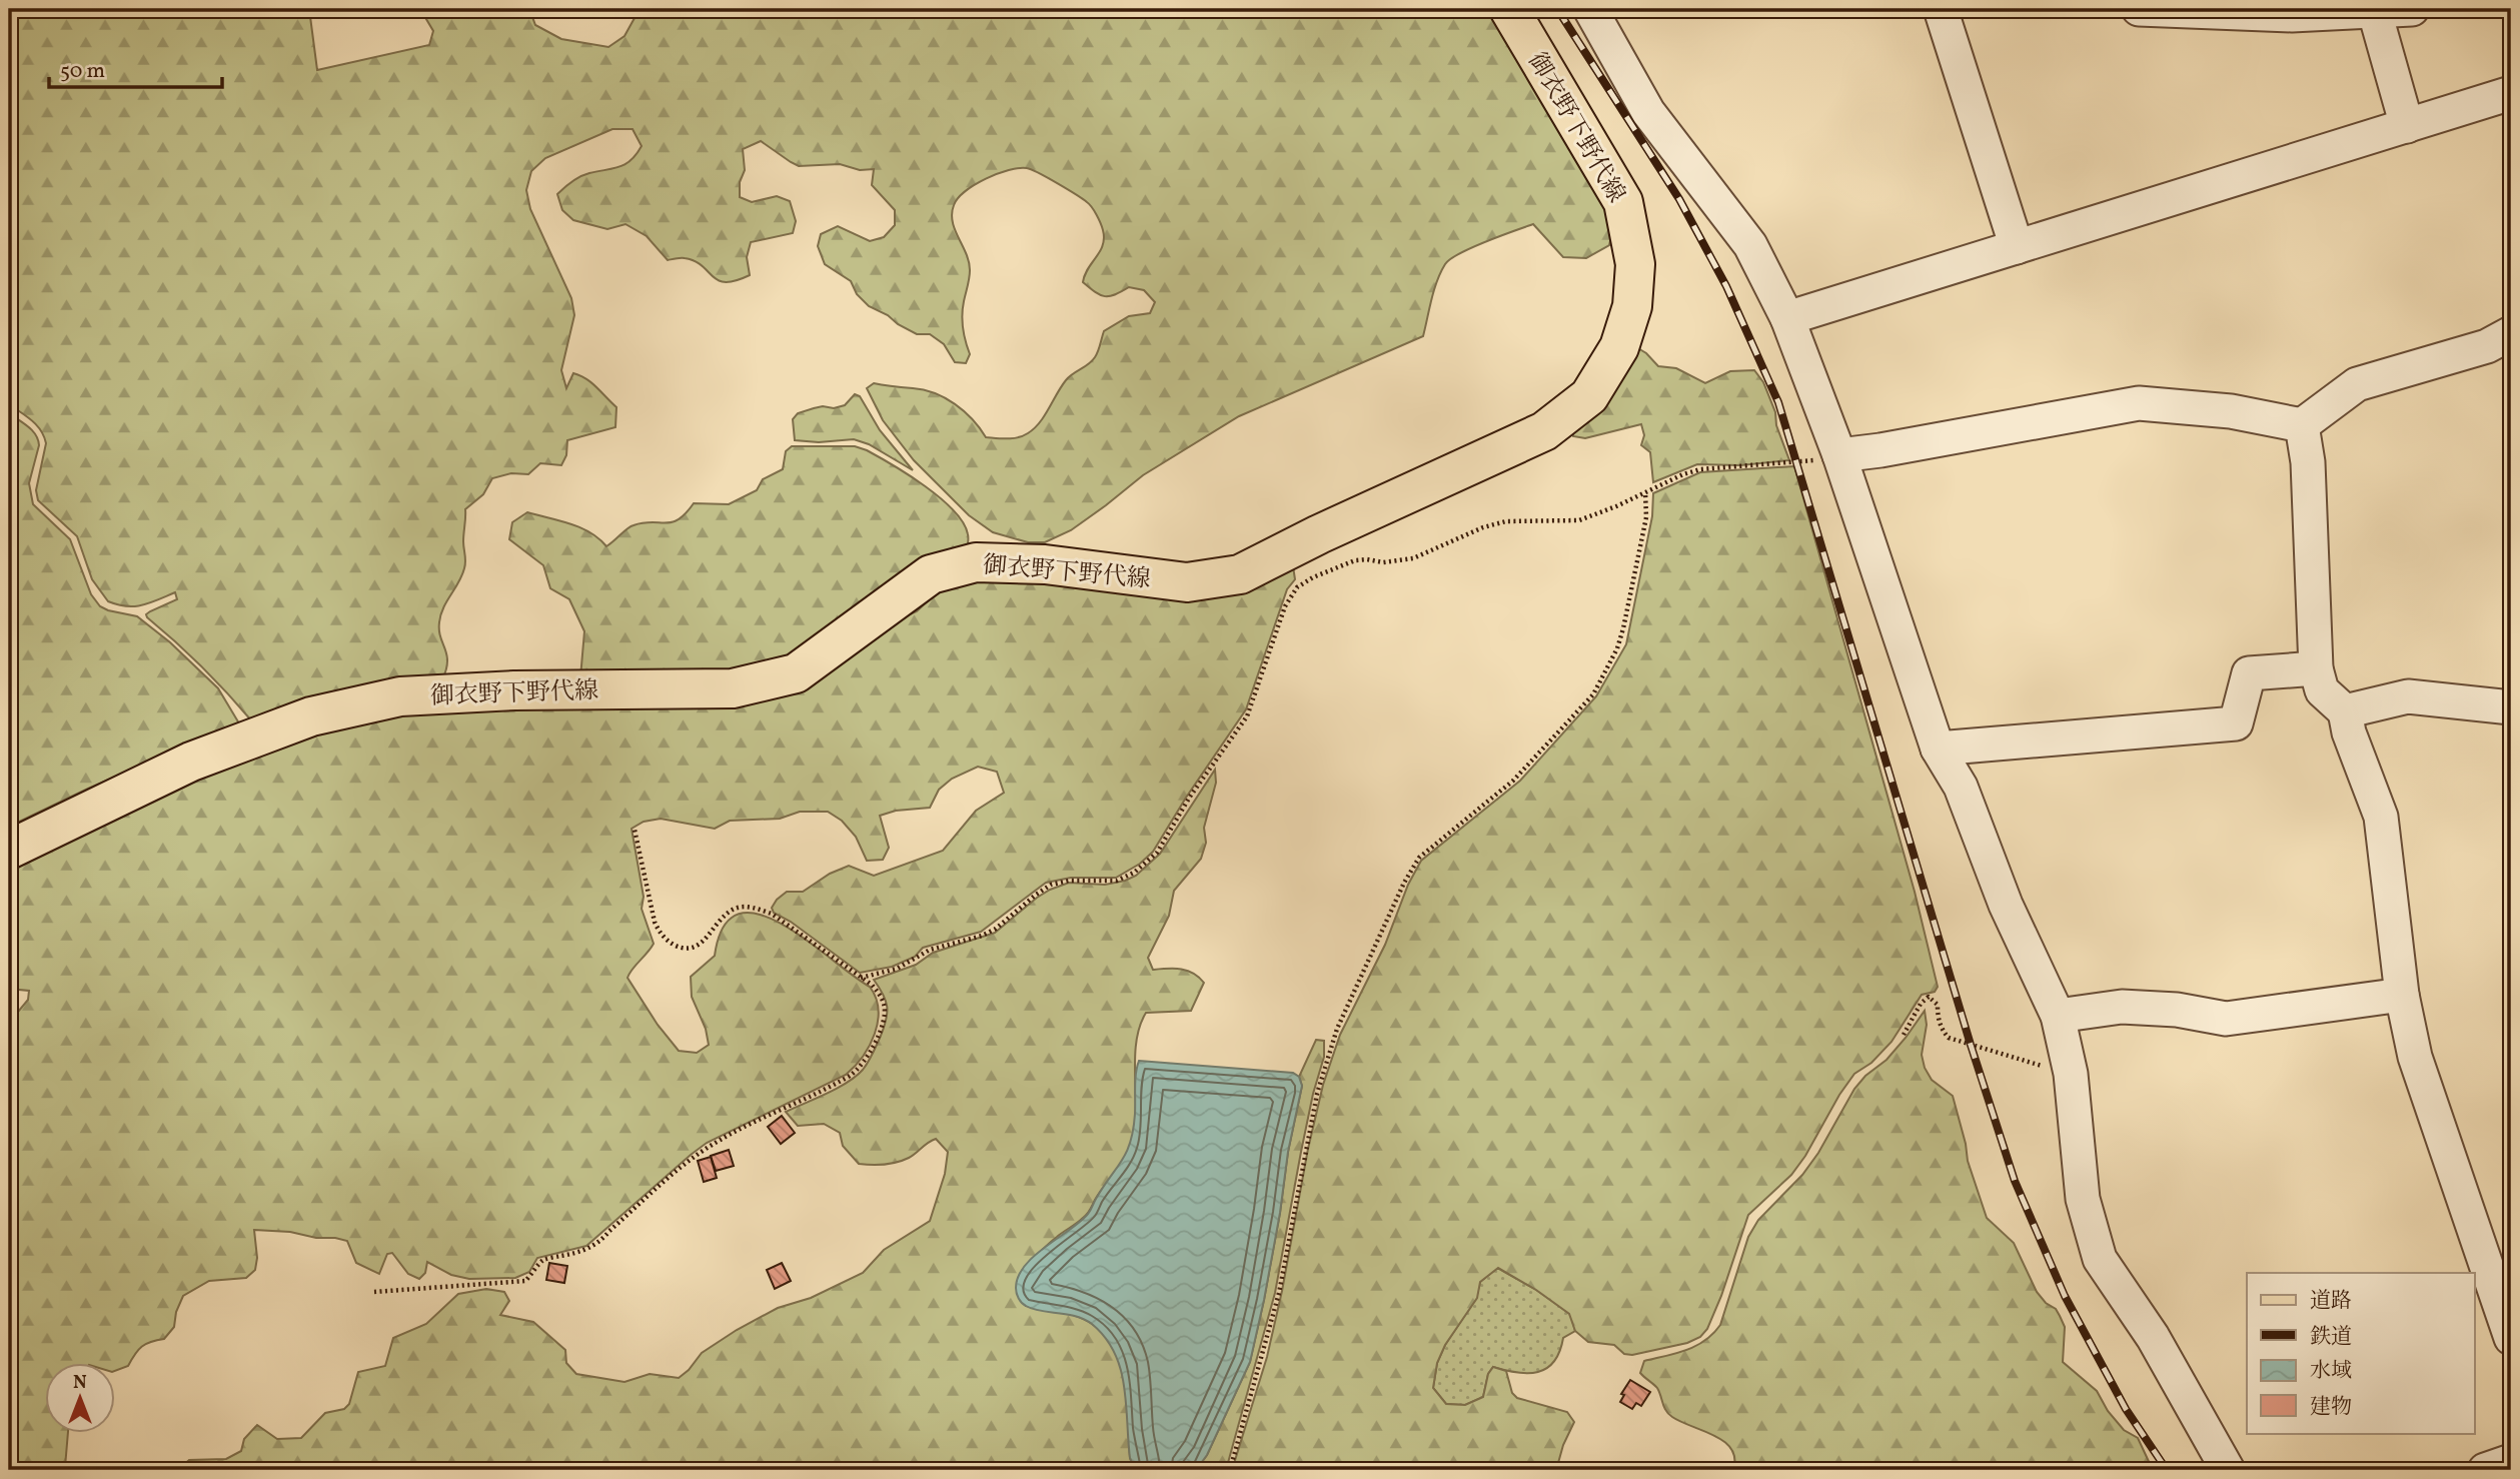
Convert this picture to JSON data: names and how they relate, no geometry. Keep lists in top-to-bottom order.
{
  "streets": {
    "main road": ["御衣野下野代線"]
  },
  "legend": [
    "道路",
    "鉄道",
    "水域",
    "建物"
  ],
  "scale_bar": "50 m",
  "north": "top"
}
